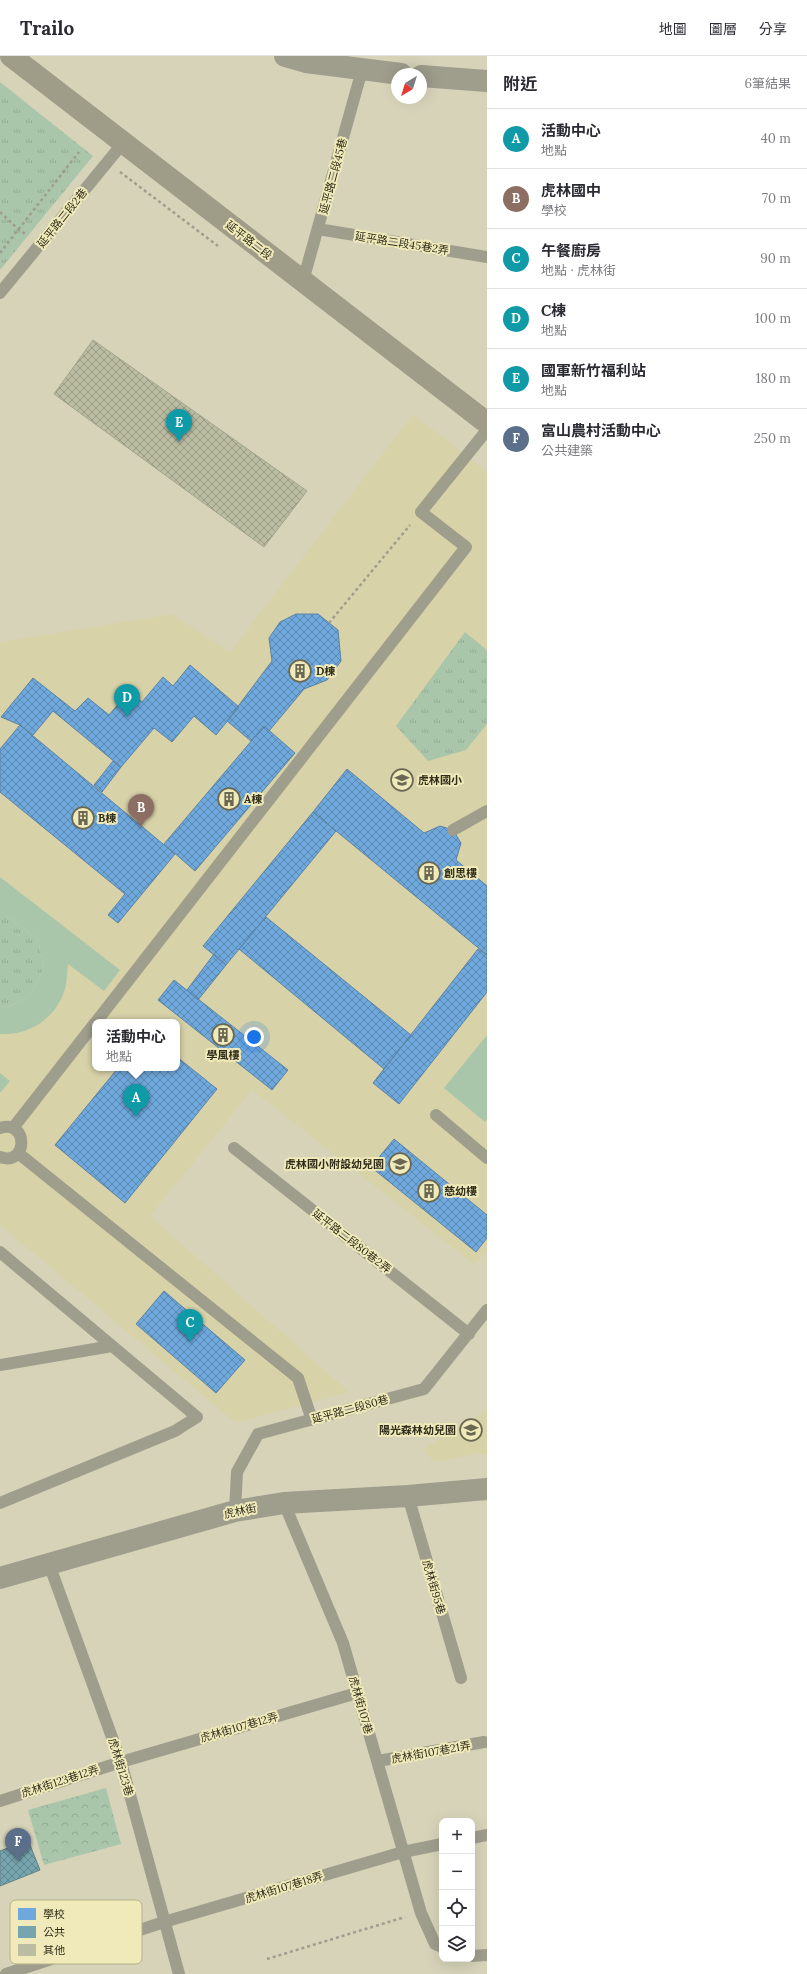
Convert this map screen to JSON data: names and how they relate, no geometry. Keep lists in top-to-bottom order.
{
  "streets": {
    "street": ["延平路二段", "虎林街"],
    "lane": [
      "延平路二段45巷",
      "延平路二段2巷",
      "延平路二段45巷2弄",
      "延平路二段80巷2弄",
      "延平路二段80巷",
      "虎林街95巷",
      "虎林街107巷",
      "虎林街107巷12弄",
      "虎林街107巷21弄",
      "虎林街123巷",
      "虎林街123巷12弄",
      "虎林街107巷18弄"
    ]
  },
  "crossings": [
    ["延平路二段45巷", "延平路二段"],
    ["延平路二段45巷", "延平路二段45巷2弄"],
    ["延平路二段2巷", "延平路二段"],
    ["延平路二段80巷2弄", "延平路二段80巷"],
    ["延平路二段80巷", "虎林街"],
    ["虎林街", "虎林街95巷"],
    ["虎林街", "虎林街107巷"],
    ["虎林街", "虎林街123巷"],
    ["虎林街107巷", "虎林街107巷12弄"],
    ["虎林街107巷", "虎林街107巷21弄"],
    ["虎林街107巷", "虎林街107巷18弄"],
    ["虎林街107巷12弄", "虎林街123巷"],
    ["虎林街107巷12弄", "虎林街123巷12弄"],
    ["虎林街123巷", "虎林街123巷12弄"],
    ["虎林街123巷", "虎林街107巷18弄"]
  ],
  "places": {
    "building": [
      "D棟",
      "A棟",
      "B棟",
      "創思樓",
      "學風樓",
      "慈幼樓"
    ],
    "school or university": ["虎林國小", "虎林國小附設幼兒園", "陽光森林幼兒園"]
  },
  "legend": ["學校", "公共", "其他"],
  "north": "bottom left",
  "page": {
    "header": "Trailo",
    "nav": ["地圖", "圖層", "分享"],
    "heading": ["附近", "6筆結果"],
    "list": [
      {
        "mark": "A",
        "name": "活動中心",
        "note": "地點",
        "value": "40 m"
      },
      {
        "mark": "B",
        "name": "虎林國中",
        "note": "學校",
        "value": "70 m"
      },
      {
        "mark": "C",
        "name": "午餐廚房",
        "note": "地點 · 虎林街",
        "value": "90 m"
      },
      {
        "mark": "D",
        "name": "C棟",
        "note": "地點",
        "value": "100 m"
      },
      {
        "mark": "E",
        "name": "國軍新竹福利站",
        "note": "地點",
        "value": "180 m"
      },
      {
        "mark": "F",
        "name": "富山農村活動中心",
        "note": "公共建築",
        "value": "250 m"
      }
    ],
    "pins": [
      "E",
      "D",
      "B",
      "A",
      "C",
      "F"
    ],
    "popup": ["活動中心", "地點"],
    "map_buttons": ["+", "−"]
  }
}
